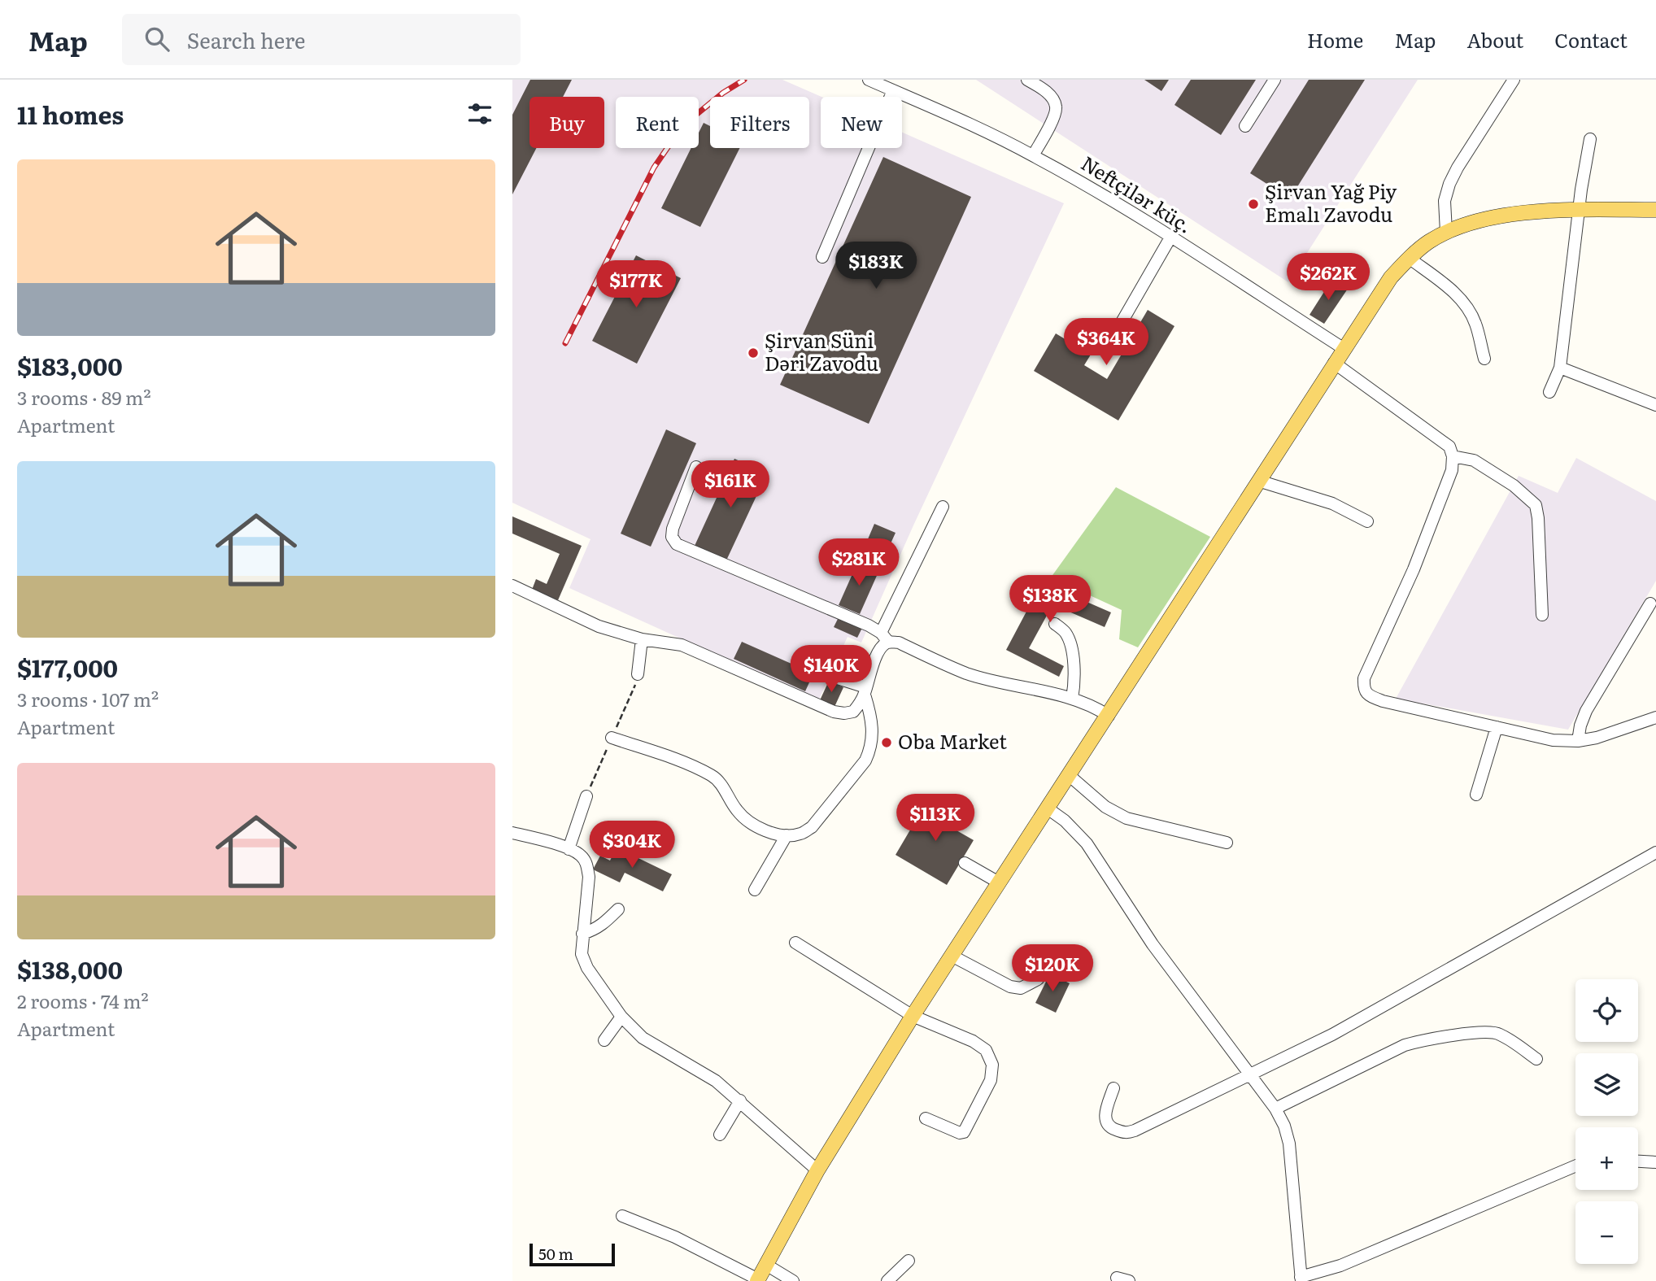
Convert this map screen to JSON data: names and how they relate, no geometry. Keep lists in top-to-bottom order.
{
  "streets": {
    "street": ["Neftçilər küç."]
  },
  "places": ["Şirvan Yağ Piy Emalı Zavodu", "Şirvan Süni Dəri Zavodu", "Oba Market"],
  "scale_bar": "50 m",
  "page": {
    "header": "Map",
    "search": "Search here",
    "nav": [
      "Home",
      "Map",
      "About",
      "Contact"
    ],
    "heading": "11 homes",
    "chip": [
      "Buy",
      "Rent",
      "Filters",
      "New"
    ],
    "list": [
      {
        "name": "$183,000",
        "note": "3 rooms · 89 m² · Apartment"
      },
      {
        "name": "$177,000",
        "note": "3 rooms · 107 m² · Apartment"
      },
      {
        "name": "$138,000",
        "note": "2 rooms · 74 m² · Apartment"
      }
    ],
    "price": [
      "$183K",
      "$262K",
      "$177K",
      "$364K",
      "$161K",
      "$281K",
      "$138K",
      "$140K",
      "$113K",
      "$304K",
      "$120K"
    ],
    "map_buttons": ["+", "−"],
    "scale": "50 m"
  }
}
